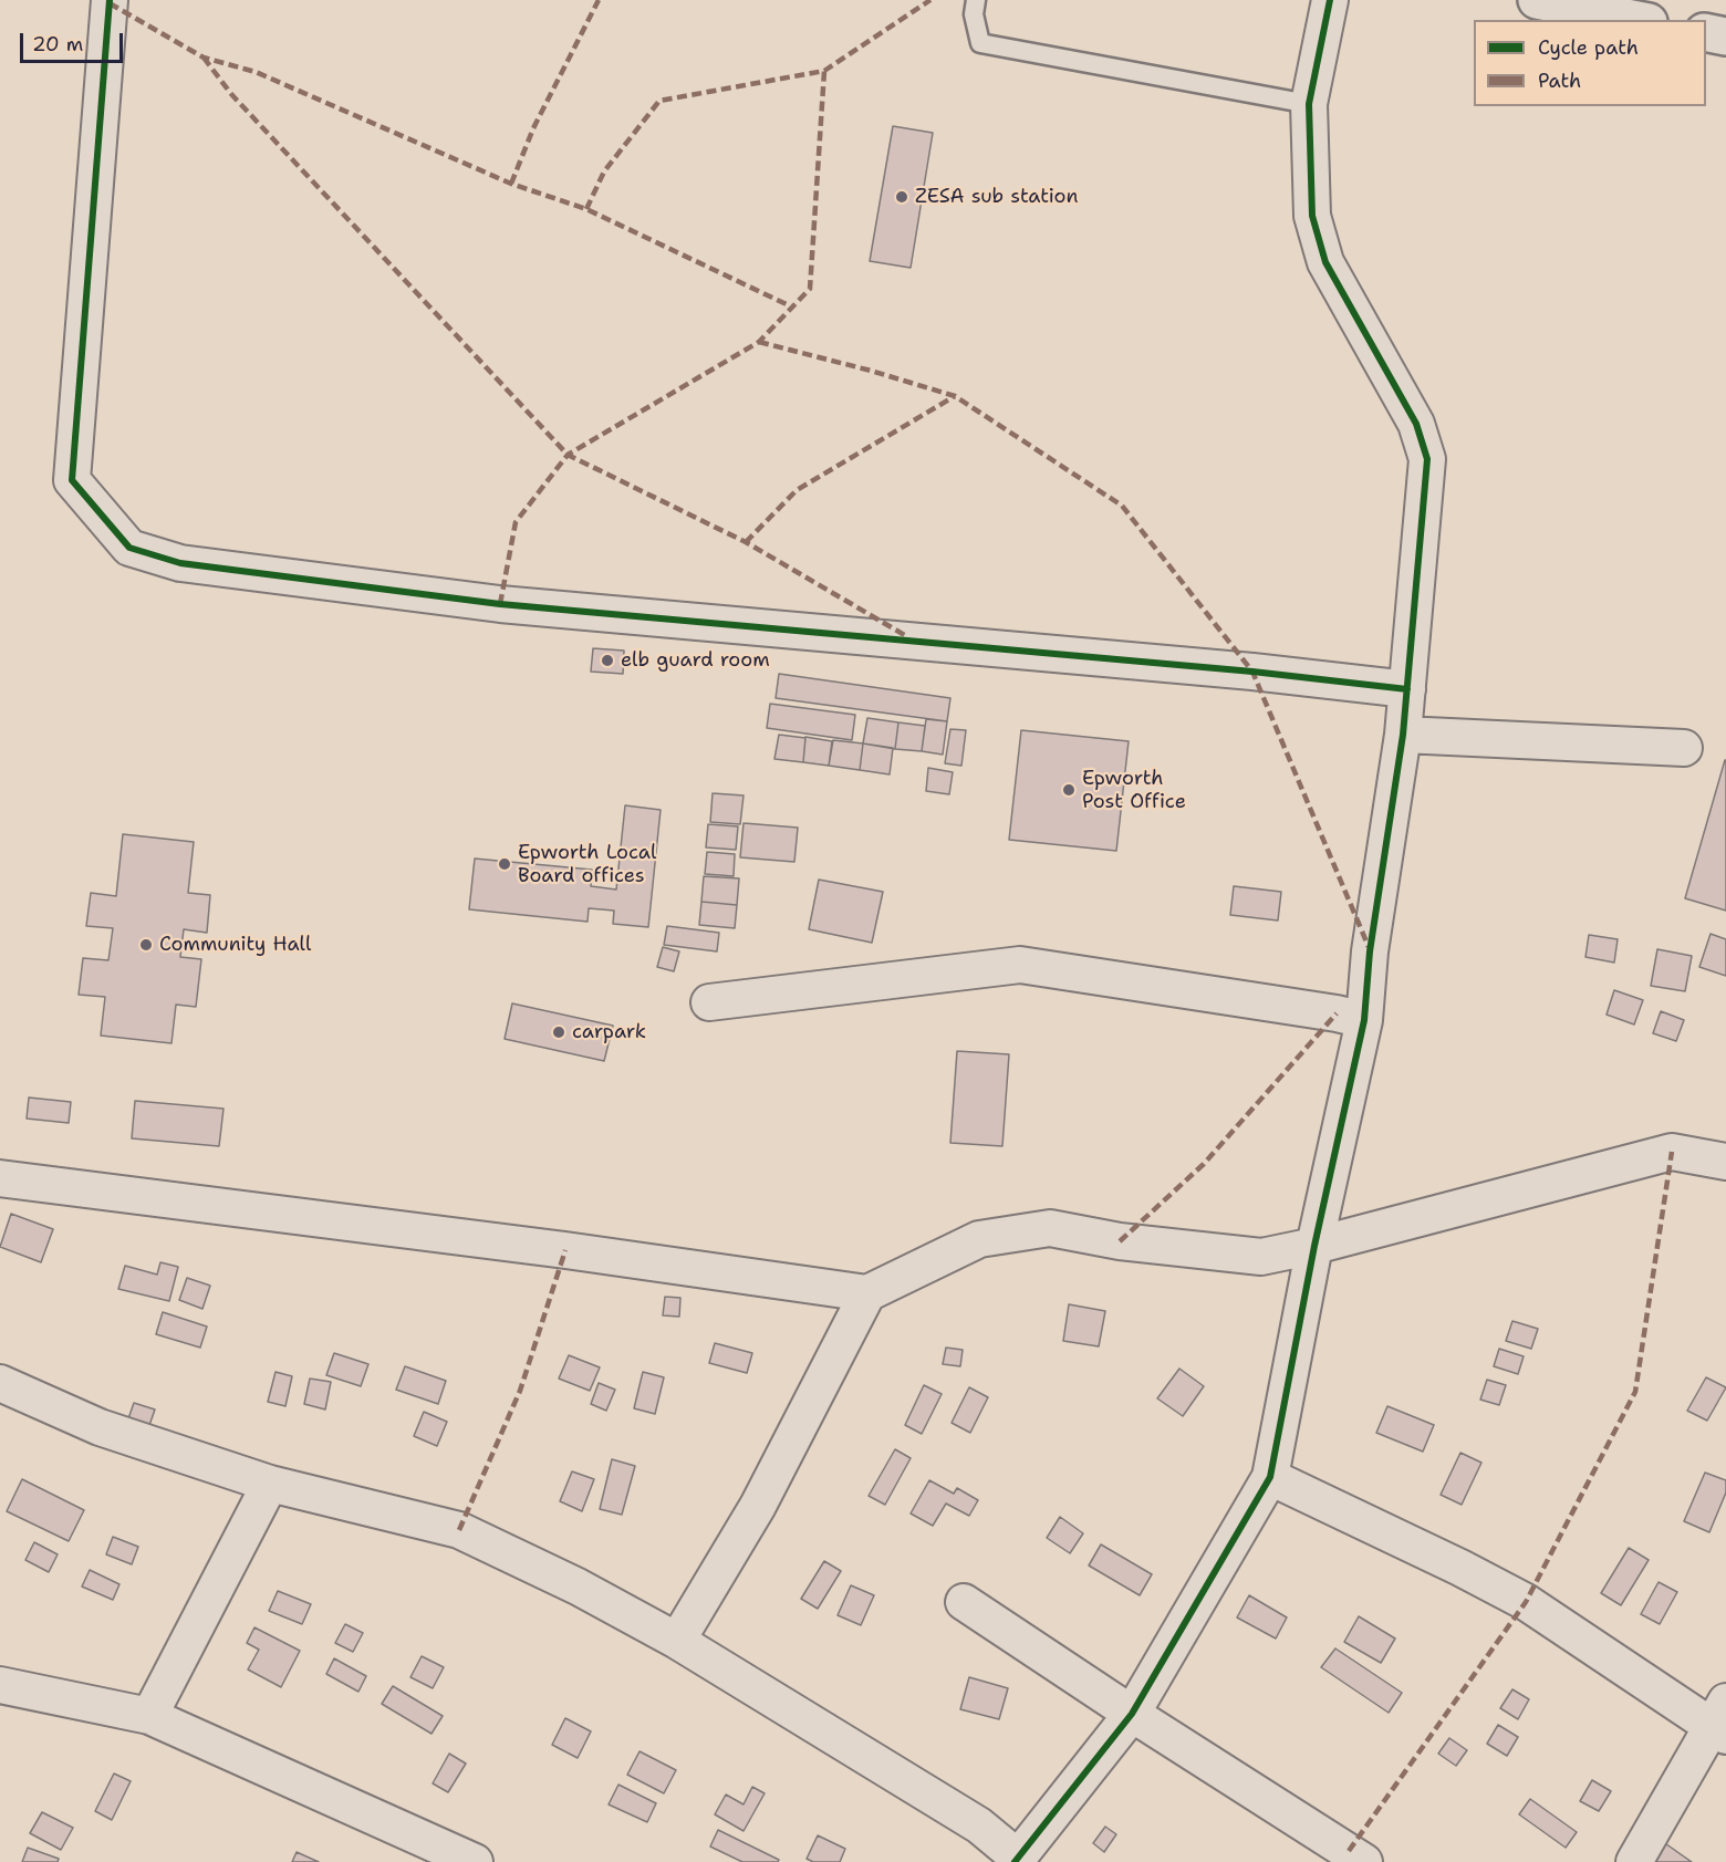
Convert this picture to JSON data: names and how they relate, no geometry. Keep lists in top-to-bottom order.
{
  "places": [
    "ZESA sub station",
    "elb guard room",
    "Epworth Post Office",
    "Epworth Local Board offices",
    "Community Hall",
    "carpark"
  ],
  "legend": ["Cycle path", "Path"],
  "scale_bar": "20 m"
}
